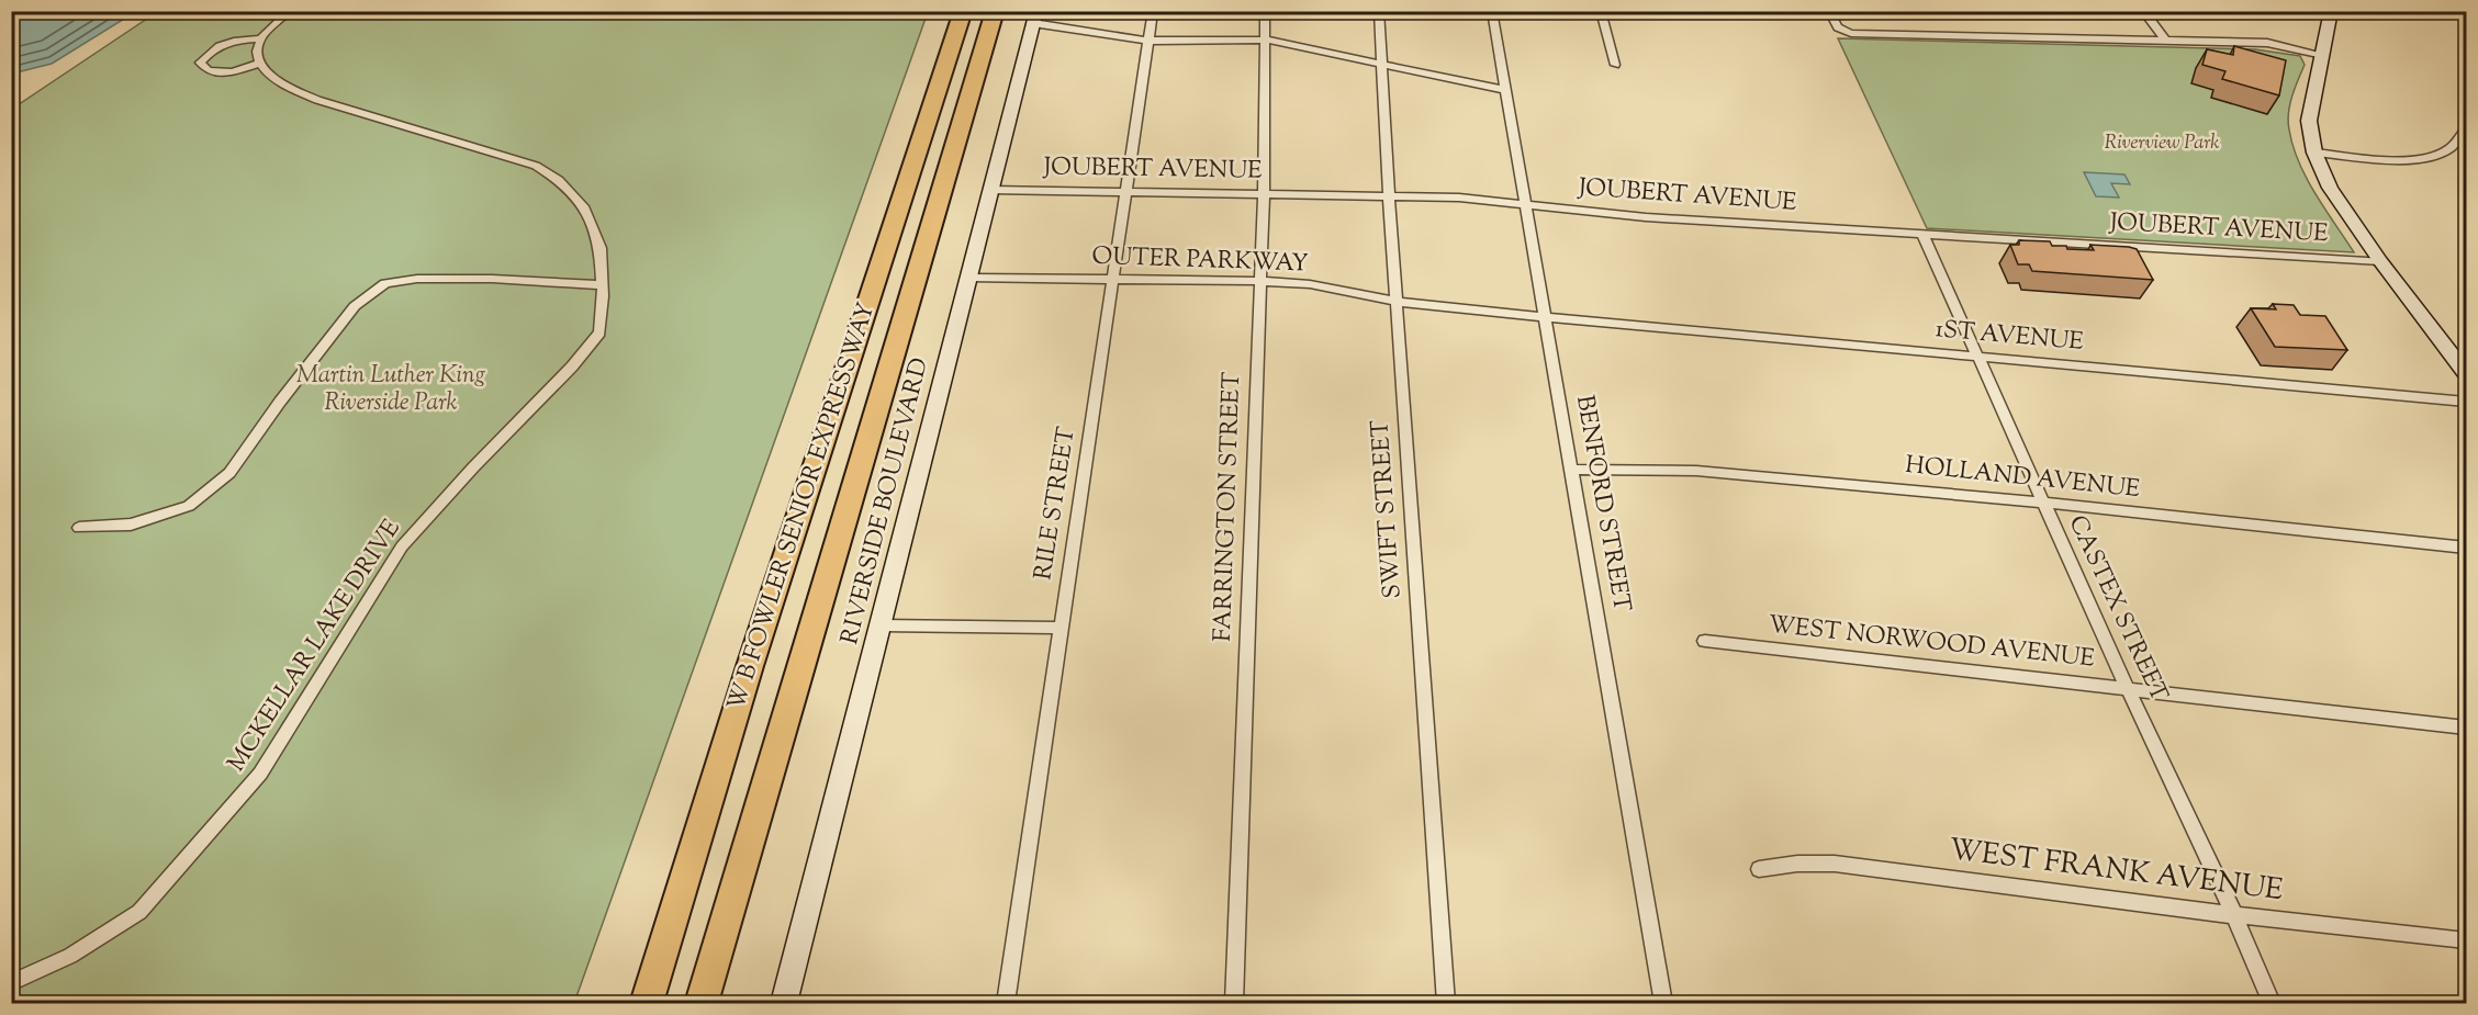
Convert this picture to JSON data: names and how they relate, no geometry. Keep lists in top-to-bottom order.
{
  "streets": {
    "highway": ["W B FOWLER SENIOR EXPRESSWAY"],
    "street": [
      "JOUBERT AVENUE",
      "OUTER PARKWAY",
      "1ST AVENUE",
      "HOLLAND AVENUE",
      "RIVERSIDE BOULEVARD",
      "RILE STREET",
      "BENFORD STREET",
      "FARRINGTON STREET",
      "SWIFT STREET",
      "CASTEX STREET",
      "WEST NORWOOD AVENUE",
      "MCKELLAR LAKE DRIVE",
      "WEST FRANK AVENUE"
    ]
  },
  "crossings": [
    ["JOUBERT AVENUE", "RIVERSIDE BOULEVARD"],
    ["JOUBERT AVENUE", "RILE STREET"],
    ["JOUBERT AVENUE", "BENFORD STREET"],
    ["JOUBERT AVENUE", "FARRINGTON STREET"],
    ["JOUBERT AVENUE", "SWIFT STREET"],
    ["JOUBERT AVENUE", "CASTEX STREET"],
    ["OUTER PARKWAY", "1ST AVENUE"],
    ["OUTER PARKWAY", "RIVERSIDE BOULEVARD"],
    ["OUTER PARKWAY", "RILE STREET"],
    ["OUTER PARKWAY", "BENFORD STREET"],
    ["OUTER PARKWAY", "FARRINGTON STREET"],
    ["OUTER PARKWAY", "SWIFT STREET"],
    ["1ST AVENUE", "BENFORD STREET"],
    ["1ST AVENUE", "CASTEX STREET"],
    ["HOLLAND AVENUE", "BENFORD STREET"],
    ["HOLLAND AVENUE", "CASTEX STREET"],
    ["CASTEX STREET", "WEST NORWOOD AVENUE"],
    ["CASTEX STREET", "WEST FRANK AVENUE"]
  ],
  "parks": ["Riverview Park", "Martin Luther King Riverside Park"]
}
